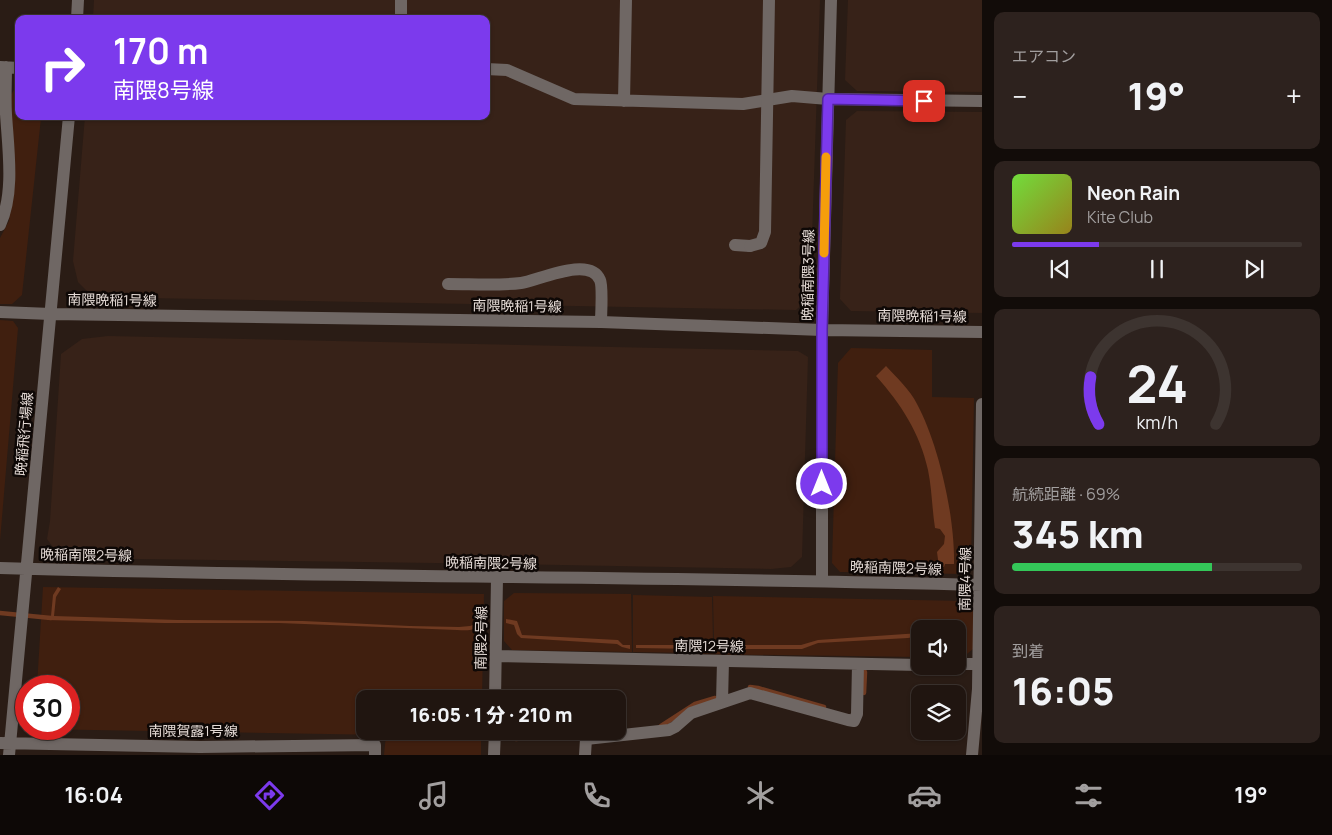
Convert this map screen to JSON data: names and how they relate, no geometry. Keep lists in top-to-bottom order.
{
  "streets": {
    "street": [
      "晩稲南隈3号線",
      "南隈晩稲1号線",
      "晩稲飛行場線",
      "晩稲南隈2号線",
      "南隈4号線",
      "南隈2号線",
      "南隈12号線",
      "南隈賀露1号線"
    ]
  },
  "crossings": [
    ["晩稲南隈3号線", "南隈晩稲1号線"],
    ["晩稲南隈3号線", "晩稲南隈2号線"],
    ["南隈晩稲1号線", "晩稲飛行場線"],
    ["晩稲飛行場線", "晩稲南隈2号線"],
    ["晩稲飛行場線", "南隈賀露1号線"],
    ["晩稲南隈2号線", "南隈4号線"],
    ["晩稲南隈2号線", "南隈2号線"],
    ["南隈2号線", "南隈12号線"]
  ],
  "page": {
    "tile": [
      "エアコン",
      ["航続距離 · 69%", "345 km"],
      ["到着", "16:05"]
    ],
    "turn": ["170 m", "南隈8号線"],
    "heat": ["−", "19°", "+"],
    "song": ["Neon Rain", "Kite Club"],
    "limit": "30",
    "trip": "16:05 · 1 分 · 210 m",
    "tabs": ["16:04", "19°"],
    "gauge": ["24", "km/h"]
  }
}
